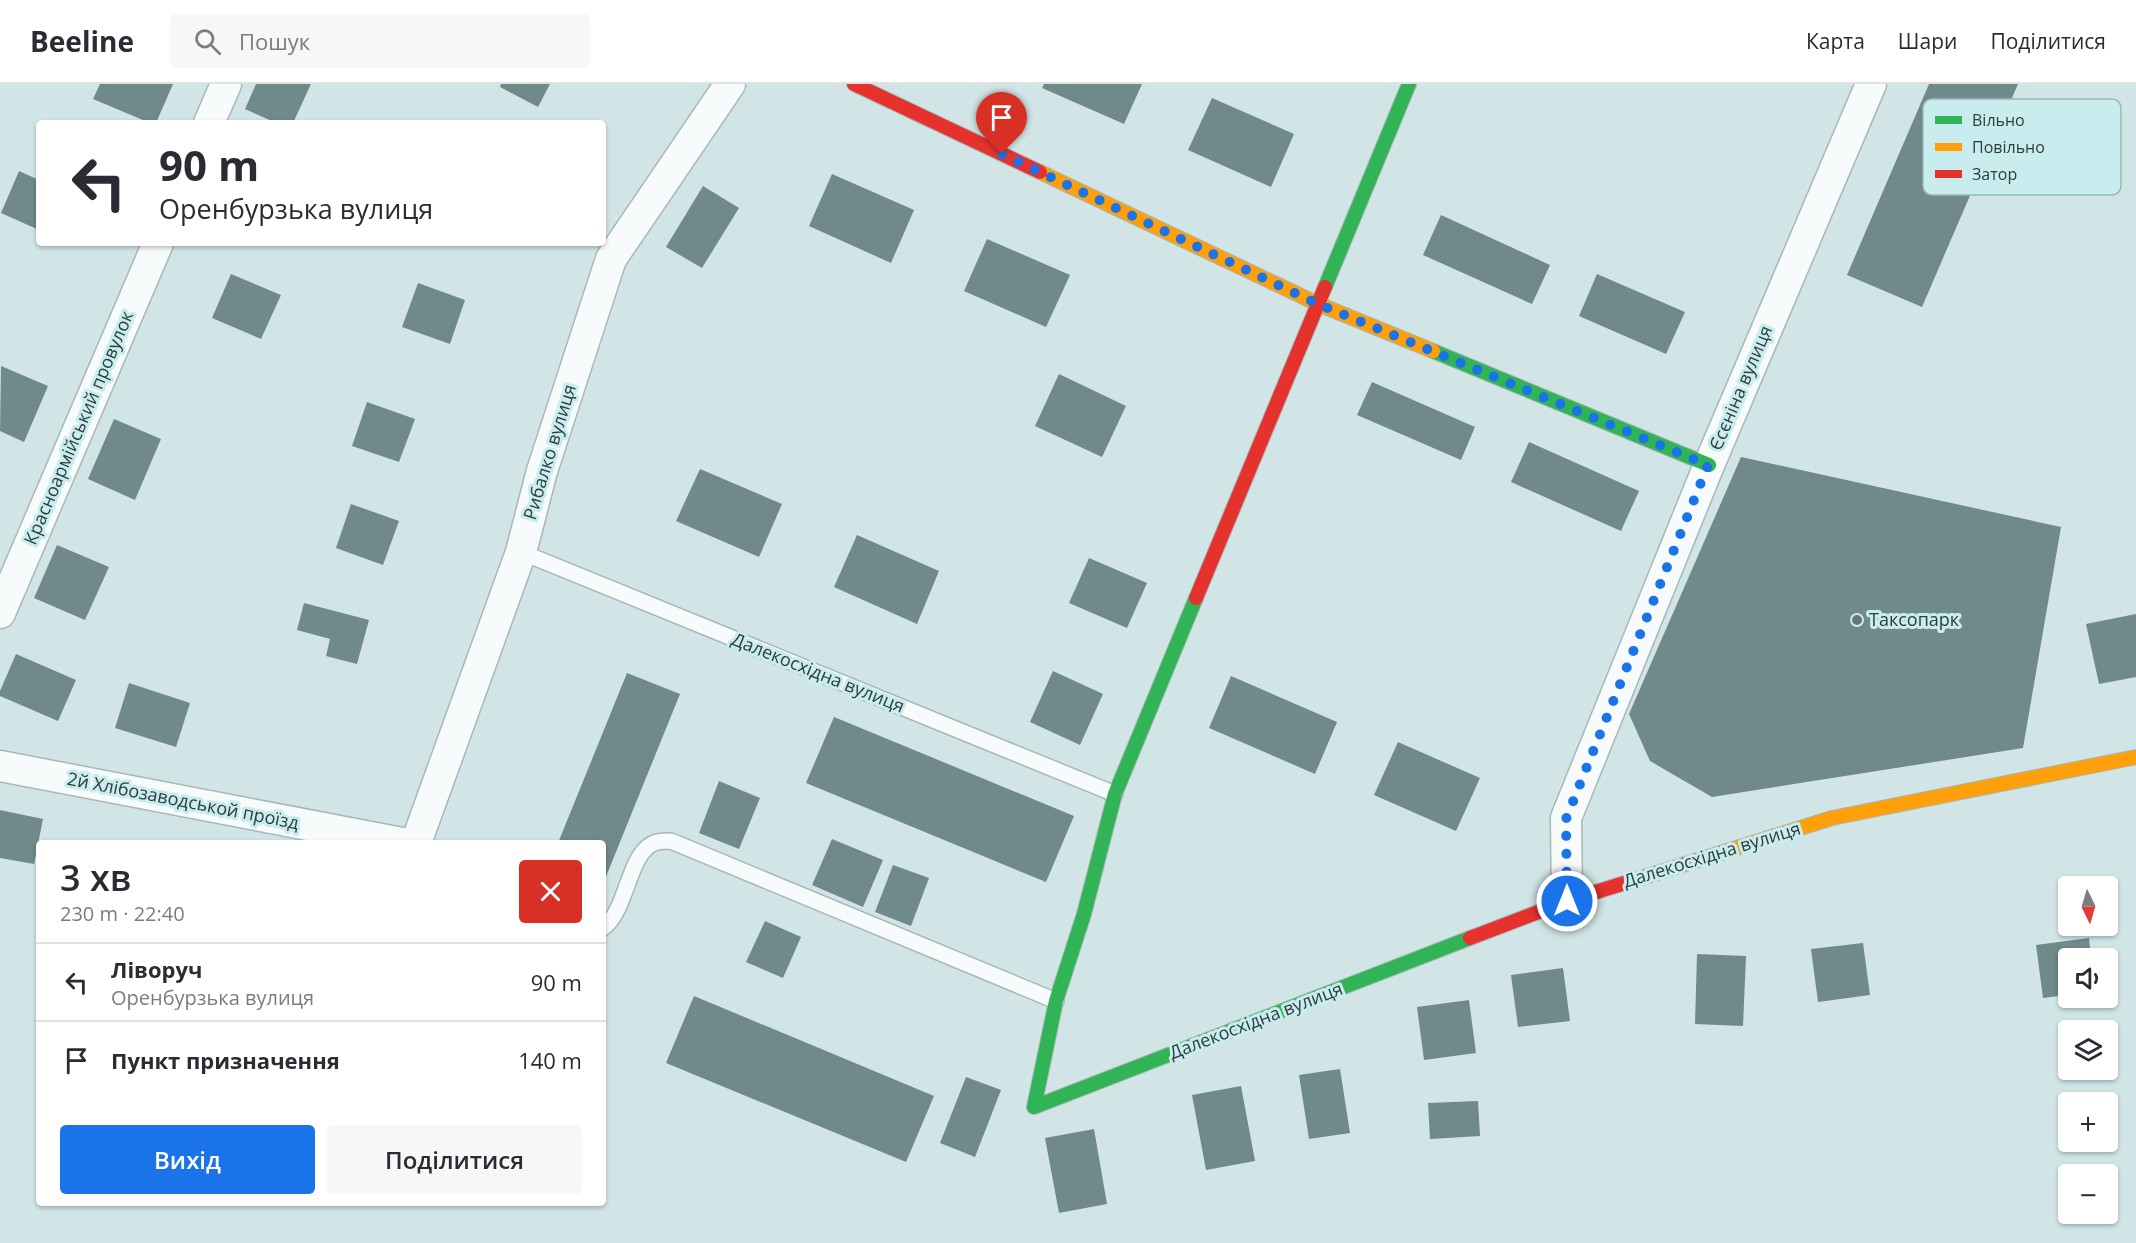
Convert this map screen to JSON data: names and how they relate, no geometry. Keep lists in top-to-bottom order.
{
  "streets": {
    "street": [
      "Єсєніна вулиця",
      "Красноармійський провулок",
      "Рибалко вулиця",
      "Далекосхідна вулиця",
      "2й Хлібозаводськой проїзд"
    ]
  },
  "crossings": [
    ["Єсєніна вулиця", "Далекосхідна вулиця"],
    ["Рибалко вулиця", "Далекосхідна вулиця"]
  ],
  "places": ["Таксопарк"],
  "legend": ["Вільно", "Повільно", "Затор"],
  "north": "bottom",
  "page": {
    "header": "Beeline",
    "search": "Пошук",
    "nav": ["Карта", "Шари", "Поділитися"],
    "turn": ["90 m", "Оренбурзька вулиця"],
    "heading": ["3 хв", "230 m · 22:40"],
    "map_buttons": ["+", "−"],
    "list": [
      {
        "name": "Ліворуч",
        "note": "Оренбурзька вулиця",
        "value": "90 m"
      },
      {
        "name": "Пункт призначення",
        "value": "140 m"
      }
    ],
    "buttons": ["Вихід", "Поділитися"]
  }
}
